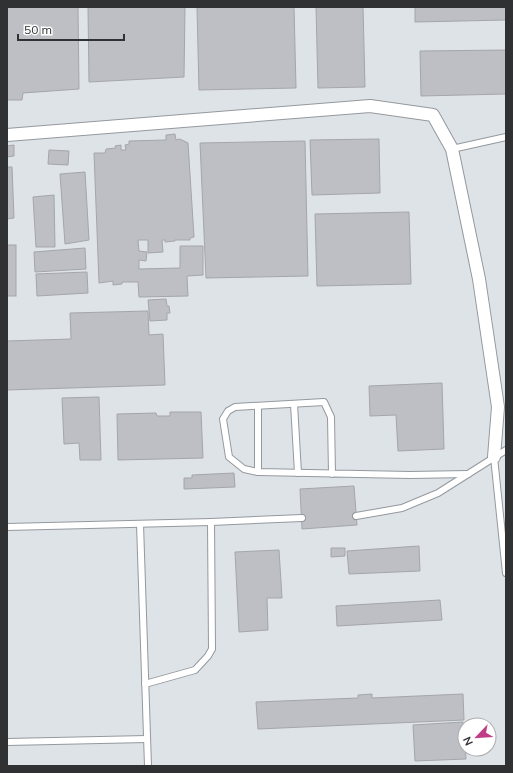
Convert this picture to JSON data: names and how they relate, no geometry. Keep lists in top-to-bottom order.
{
  "scale_bar": "50 m",
  "north": "bottom left"
}
